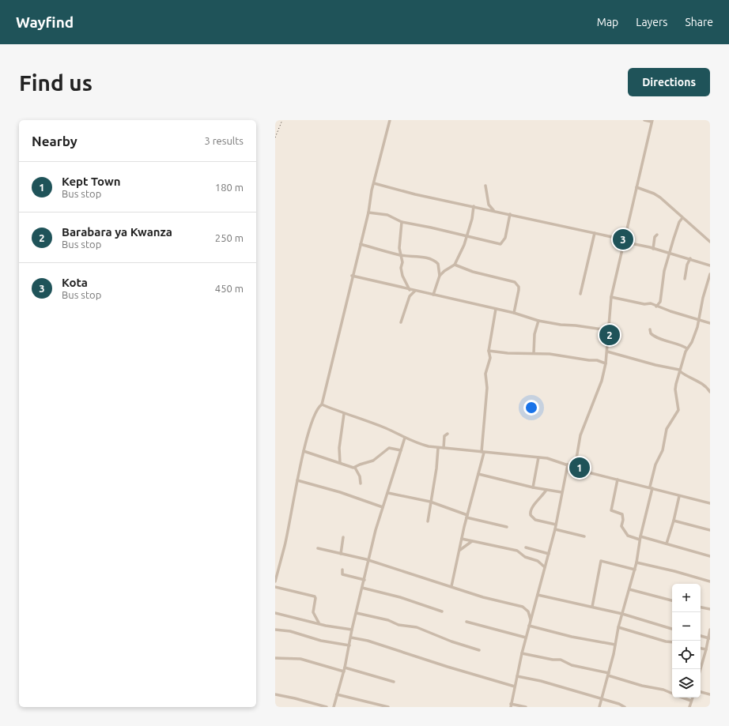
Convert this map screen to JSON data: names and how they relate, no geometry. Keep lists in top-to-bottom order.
{
  "page": {
    "header": "Wayfind",
    "nav": ["Map", "Layers", "Share"],
    "buttons": "Directions",
    "title": "Find us",
    "heading": ["Nearby", "3 results"],
    "list": [
      {
        "mark": "1",
        "name": "Kept Town",
        "note": "Bus stop",
        "value": "180 m"
      },
      {
        "mark": "2",
        "name": "Barabara ya Kwanza",
        "note": "Bus stop",
        "value": "250 m"
      },
      {
        "mark": "3",
        "name": "Kota",
        "note": "Bus stop",
        "value": "450 m"
      }
    ],
    "pins": ["3", "2", "1"],
    "map_buttons": ["+", "−"]
  }
}
